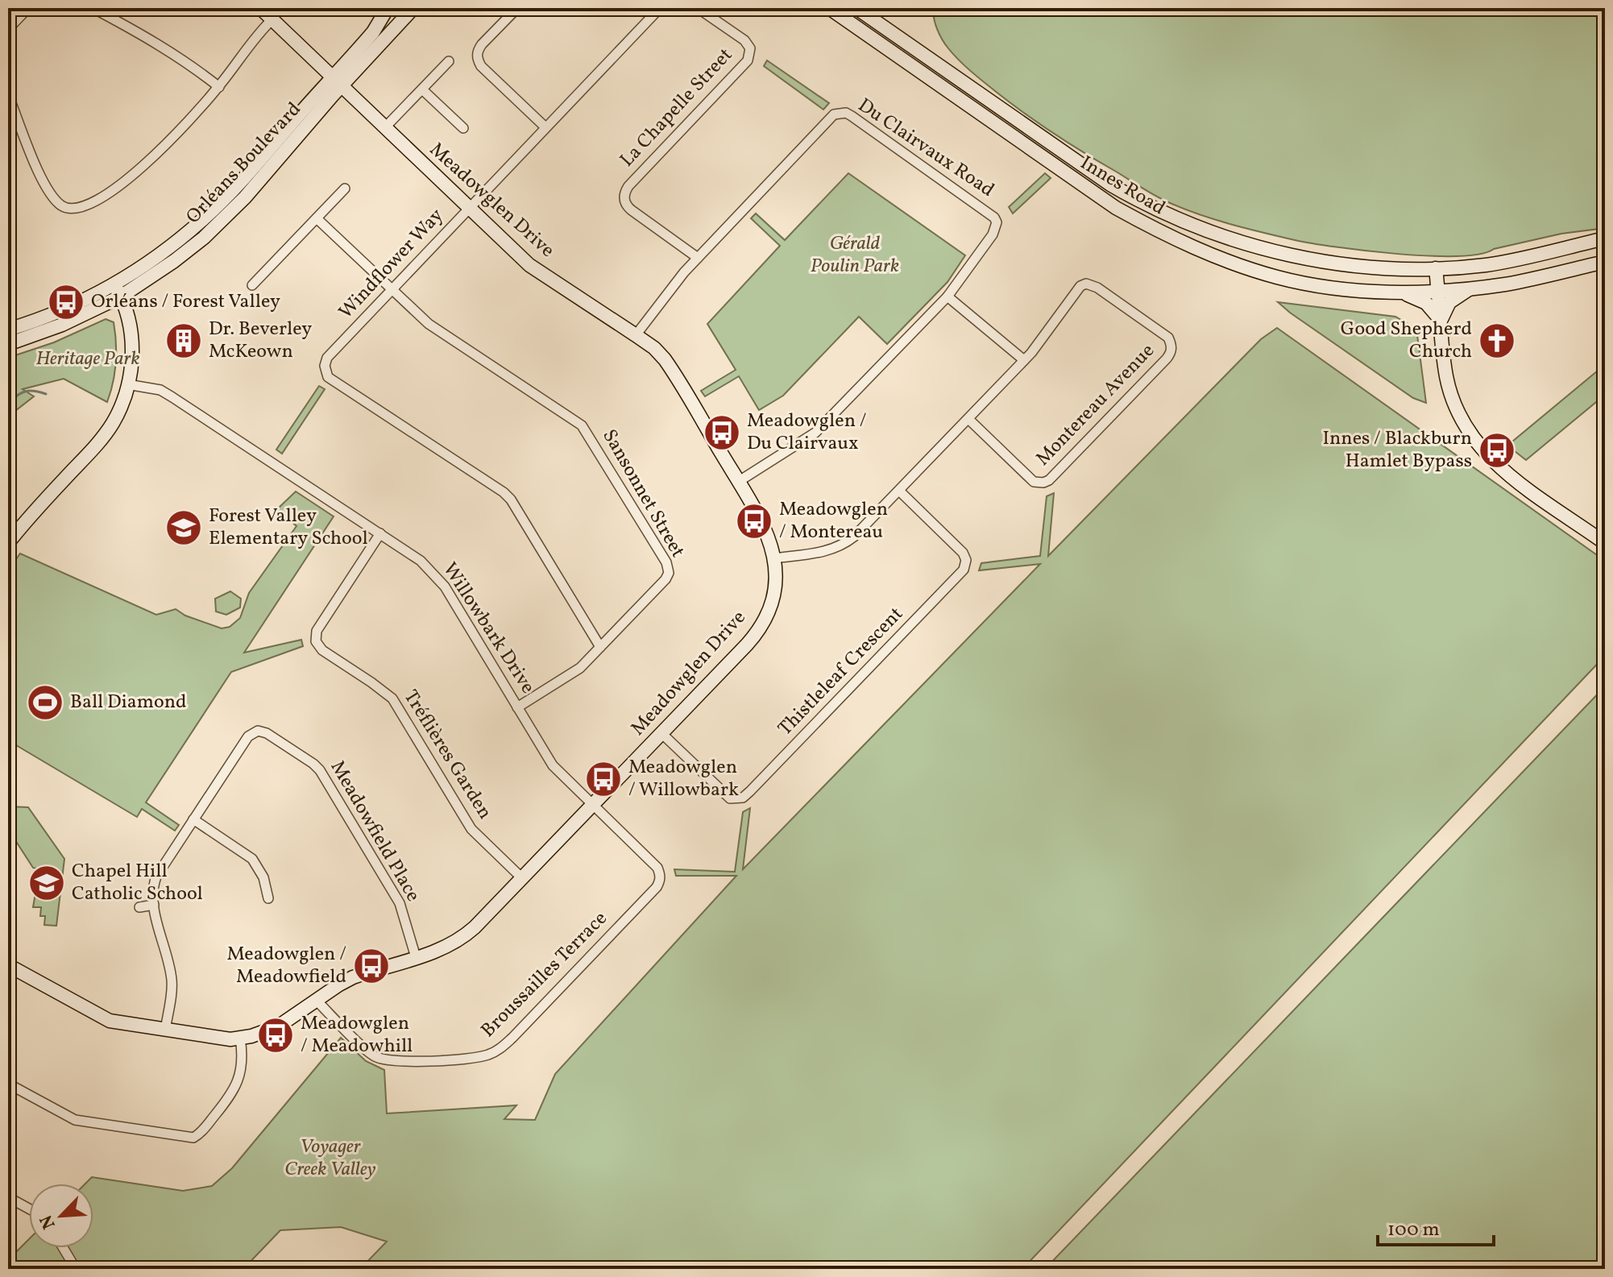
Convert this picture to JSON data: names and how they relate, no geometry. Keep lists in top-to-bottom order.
{
  "streets": {
    "main road": ["Orléans Boulevard", "Innes Road", "Meadowglen Drive"],
    "street": [
      "La Chapelle Street",
      "Du Clairvaux Road",
      "Windflower Way",
      "Montereau Avenue",
      "Sansonnet Street",
      "Willowbark Drive",
      "Thistleleaf Crescent",
      "Tréflières Garden",
      "Meadowfield Place",
      "Broussailles Terrace"
    ]
  },
  "crossings": [
    ["La Chapelle Street", "Du Clairvaux Road"],
    ["Du Clairvaux Road", "Meadowglen Drive"],
    ["Orléans Boulevard", "Meadowglen Drive"],
    ["Meadowglen Drive", "Windflower Way"],
    ["Meadowglen Drive", "Montereau Avenue"],
    ["Meadowglen Drive", "Willowbark Drive"],
    ["Meadowglen Drive", "Thistleleaf Crescent"],
    ["Meadowglen Drive", "Tréflières Garden"],
    ["Meadowglen Drive", "Meadowfield Place"],
    ["Meadowglen Drive", "Broussailles Terrace"],
    ["Windflower Way", "Sansonnet Street"],
    ["Montereau Avenue", "Thistleleaf Crescent"],
    ["Sansonnet Street", "Willowbark Drive"],
    ["Willowbark Drive", "Tréflières Garden"],
    ["Willowbark Drive", "Broussailles Terrace"]
  ],
  "parks": ["Gérald Poulin Park", "Heritage Park", "Voyager Creek Valley"],
  "places": {
    "bus stop": [
      "Orléans / Forest Valley",
      "Meadowglen / Du Clairvaux",
      "Innes / Blackburn Hamlet Bypass",
      "Meadowglen / Montereau",
      "Meadowglen / Willowbark",
      "Meadowglen / Meadowfield",
      "Meadowglen / Meadowhill"
    ],
    "building": ["Dr. Beverley McKeown"],
    "church": ["Good Shepherd Church"],
    "school or university": ["Forest Valley Elementary School", "Chapel Hill Catholic School"],
    "sports": ["Ball Diamond"]
  },
  "scale_bar": "100 m",
  "north": "bottom left"
}
